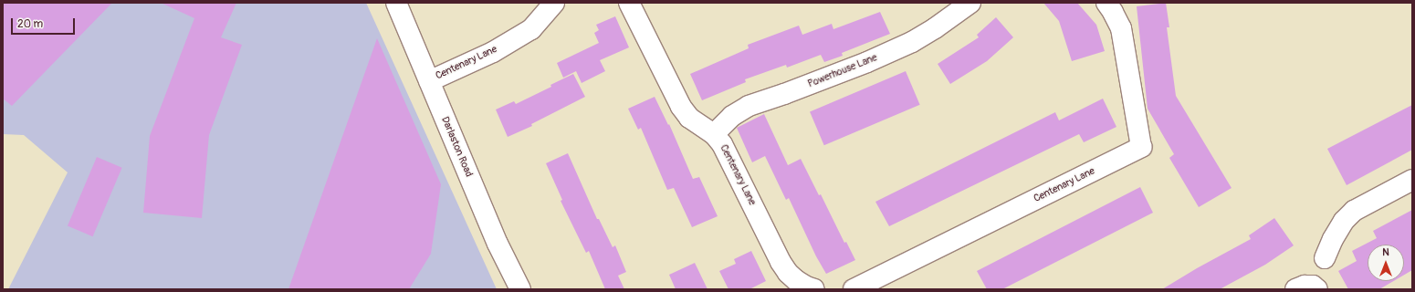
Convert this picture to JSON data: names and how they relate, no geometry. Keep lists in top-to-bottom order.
{
  "streets": {
    "street": ["Centenary Lane", "Powerhouse Lane", "Darlaston Road"]
  },
  "crossings": [
    ["Centenary Lane", "Powerhouse Lane"],
    ["Centenary Lane", "Darlaston Road"]
  ],
  "scale_bar": "20 m",
  "north": "top"
}
